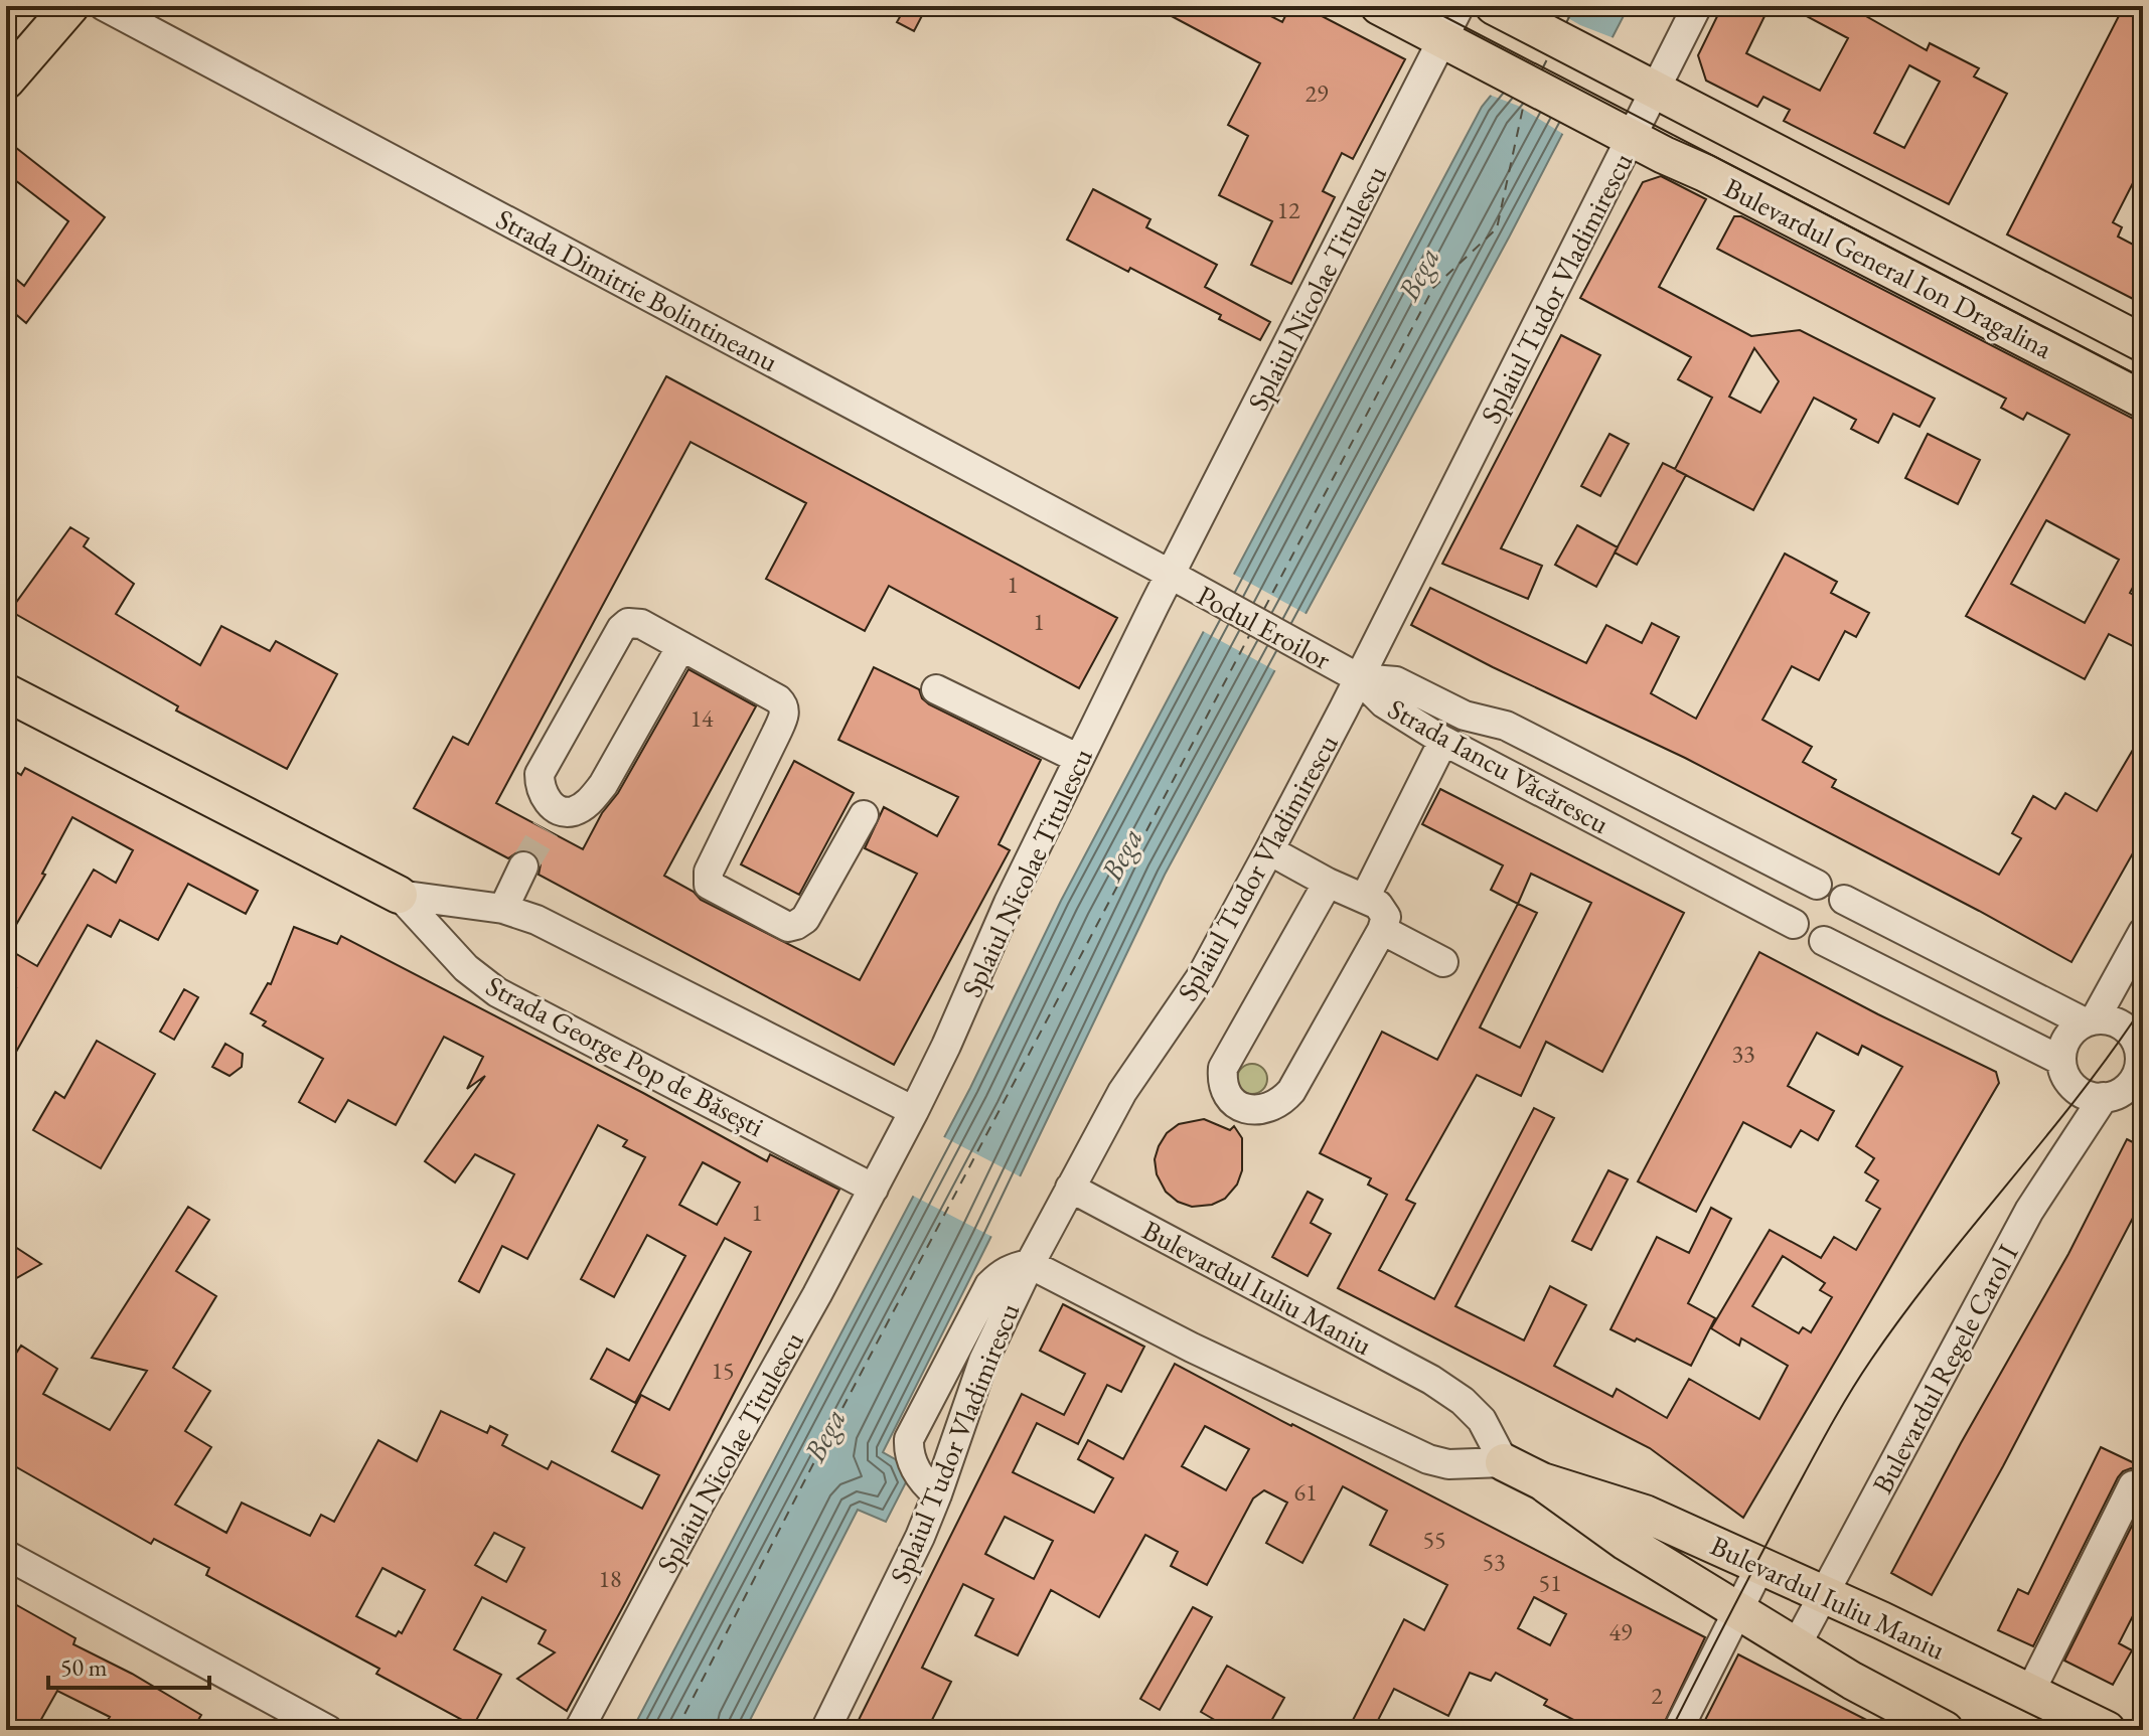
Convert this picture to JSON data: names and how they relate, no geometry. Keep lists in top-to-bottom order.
{
  "streets": {
    "main road": ["Bulevardul General Ion Dragalina", "Strada George Pop de Băsești", "Bulevardul Iuliu Maniu"],
    "street": [
      "Splaiul Nicolae Titulescu",
      "Splaiul Tudor Vladimirescu",
      "Strada Dimitrie Bolintineanu",
      "Podul Eroilor",
      "Strada Iancu Văcărescu",
      "Bulevardul Regele Carol I"
    ]
  },
  "crossings": [
    ["Bulevardul General Ion Dragalina", "Splaiul Nicolae Titulescu"],
    ["Bulevardul General Ion Dragalina", "Splaiul Tudor Vladimirescu"],
    ["Splaiul Nicolae Titulescu", "Strada Dimitrie Bolintineanu"],
    ["Splaiul Nicolae Titulescu", "Podul Eroilor"],
    ["Splaiul Nicolae Titulescu", "Strada George Pop de Băsești"],
    ["Splaiul Tudor Vladimirescu", "Podul Eroilor"],
    ["Splaiul Tudor Vladimirescu", "Strada Iancu Văcărescu"],
    ["Splaiul Tudor Vladimirescu", "Bulevardul Iuliu Maniu"],
    ["Strada Dimitrie Bolintineanu", "Podul Eroilor"],
    ["Podul Eroilor", "Strada Iancu Văcărescu"],
    ["Bulevardul Iuliu Maniu", "Bulevardul Regele Carol I"]
  ],
  "water": ["Bega"],
  "house_numbers": [
    "29",
    "12",
    "1",
    "1",
    "14",
    "33",
    "1",
    "15",
    "61",
    "55",
    "53",
    "18",
    "51",
    "49",
    "2"
  ],
  "scale_bar": "50 m"
}
